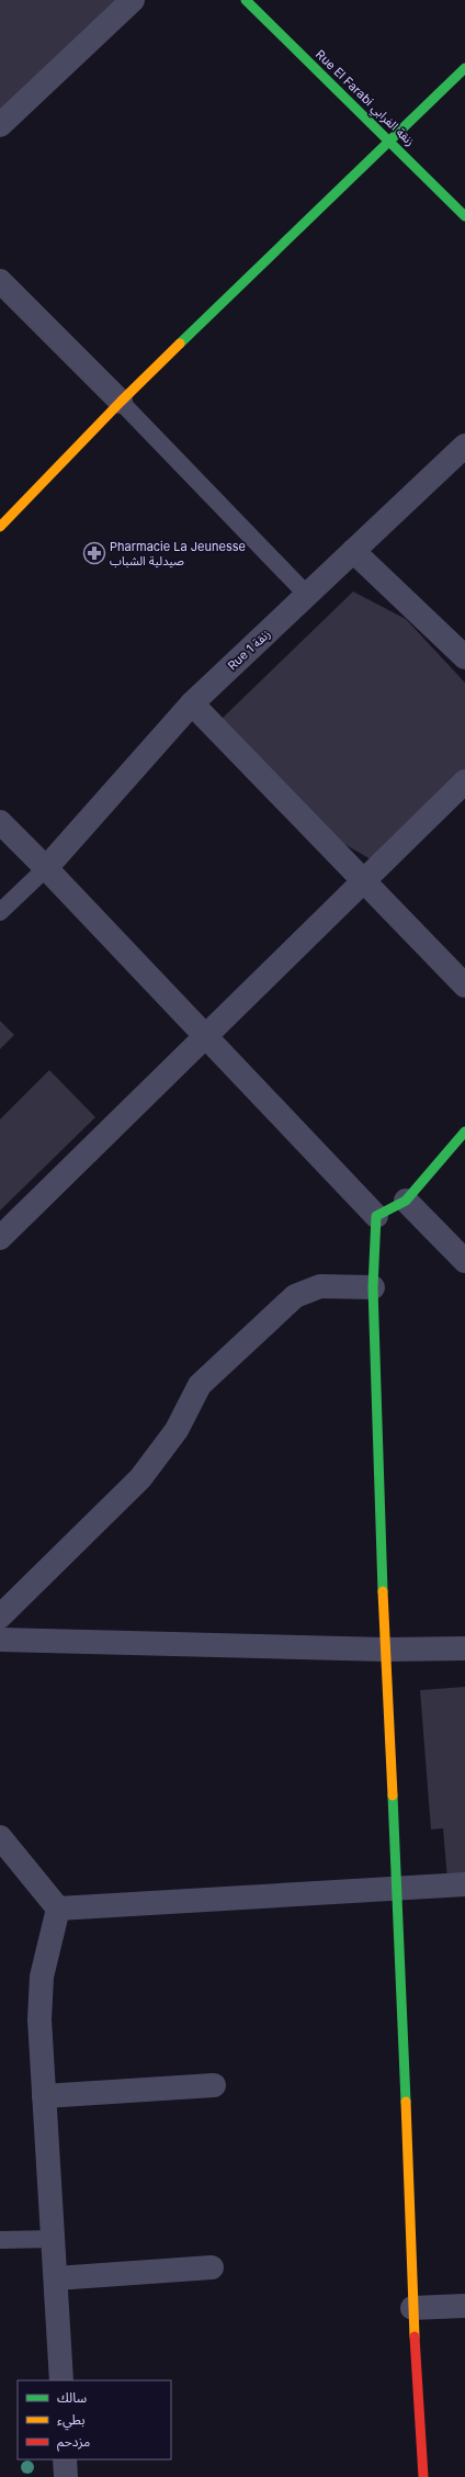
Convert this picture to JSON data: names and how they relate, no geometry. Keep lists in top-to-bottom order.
{
  "streets": {
    "street": ["Rue El Farabi زنقة الفرابي", "Rue 1 زنقة"]
  },
  "places": {
    "pharmacy": ["Pharmacie La Jeunesse صيدلية الشباب"]
  },
  "legend": ["سالك", "بطيء", "مزدحم"]
}
